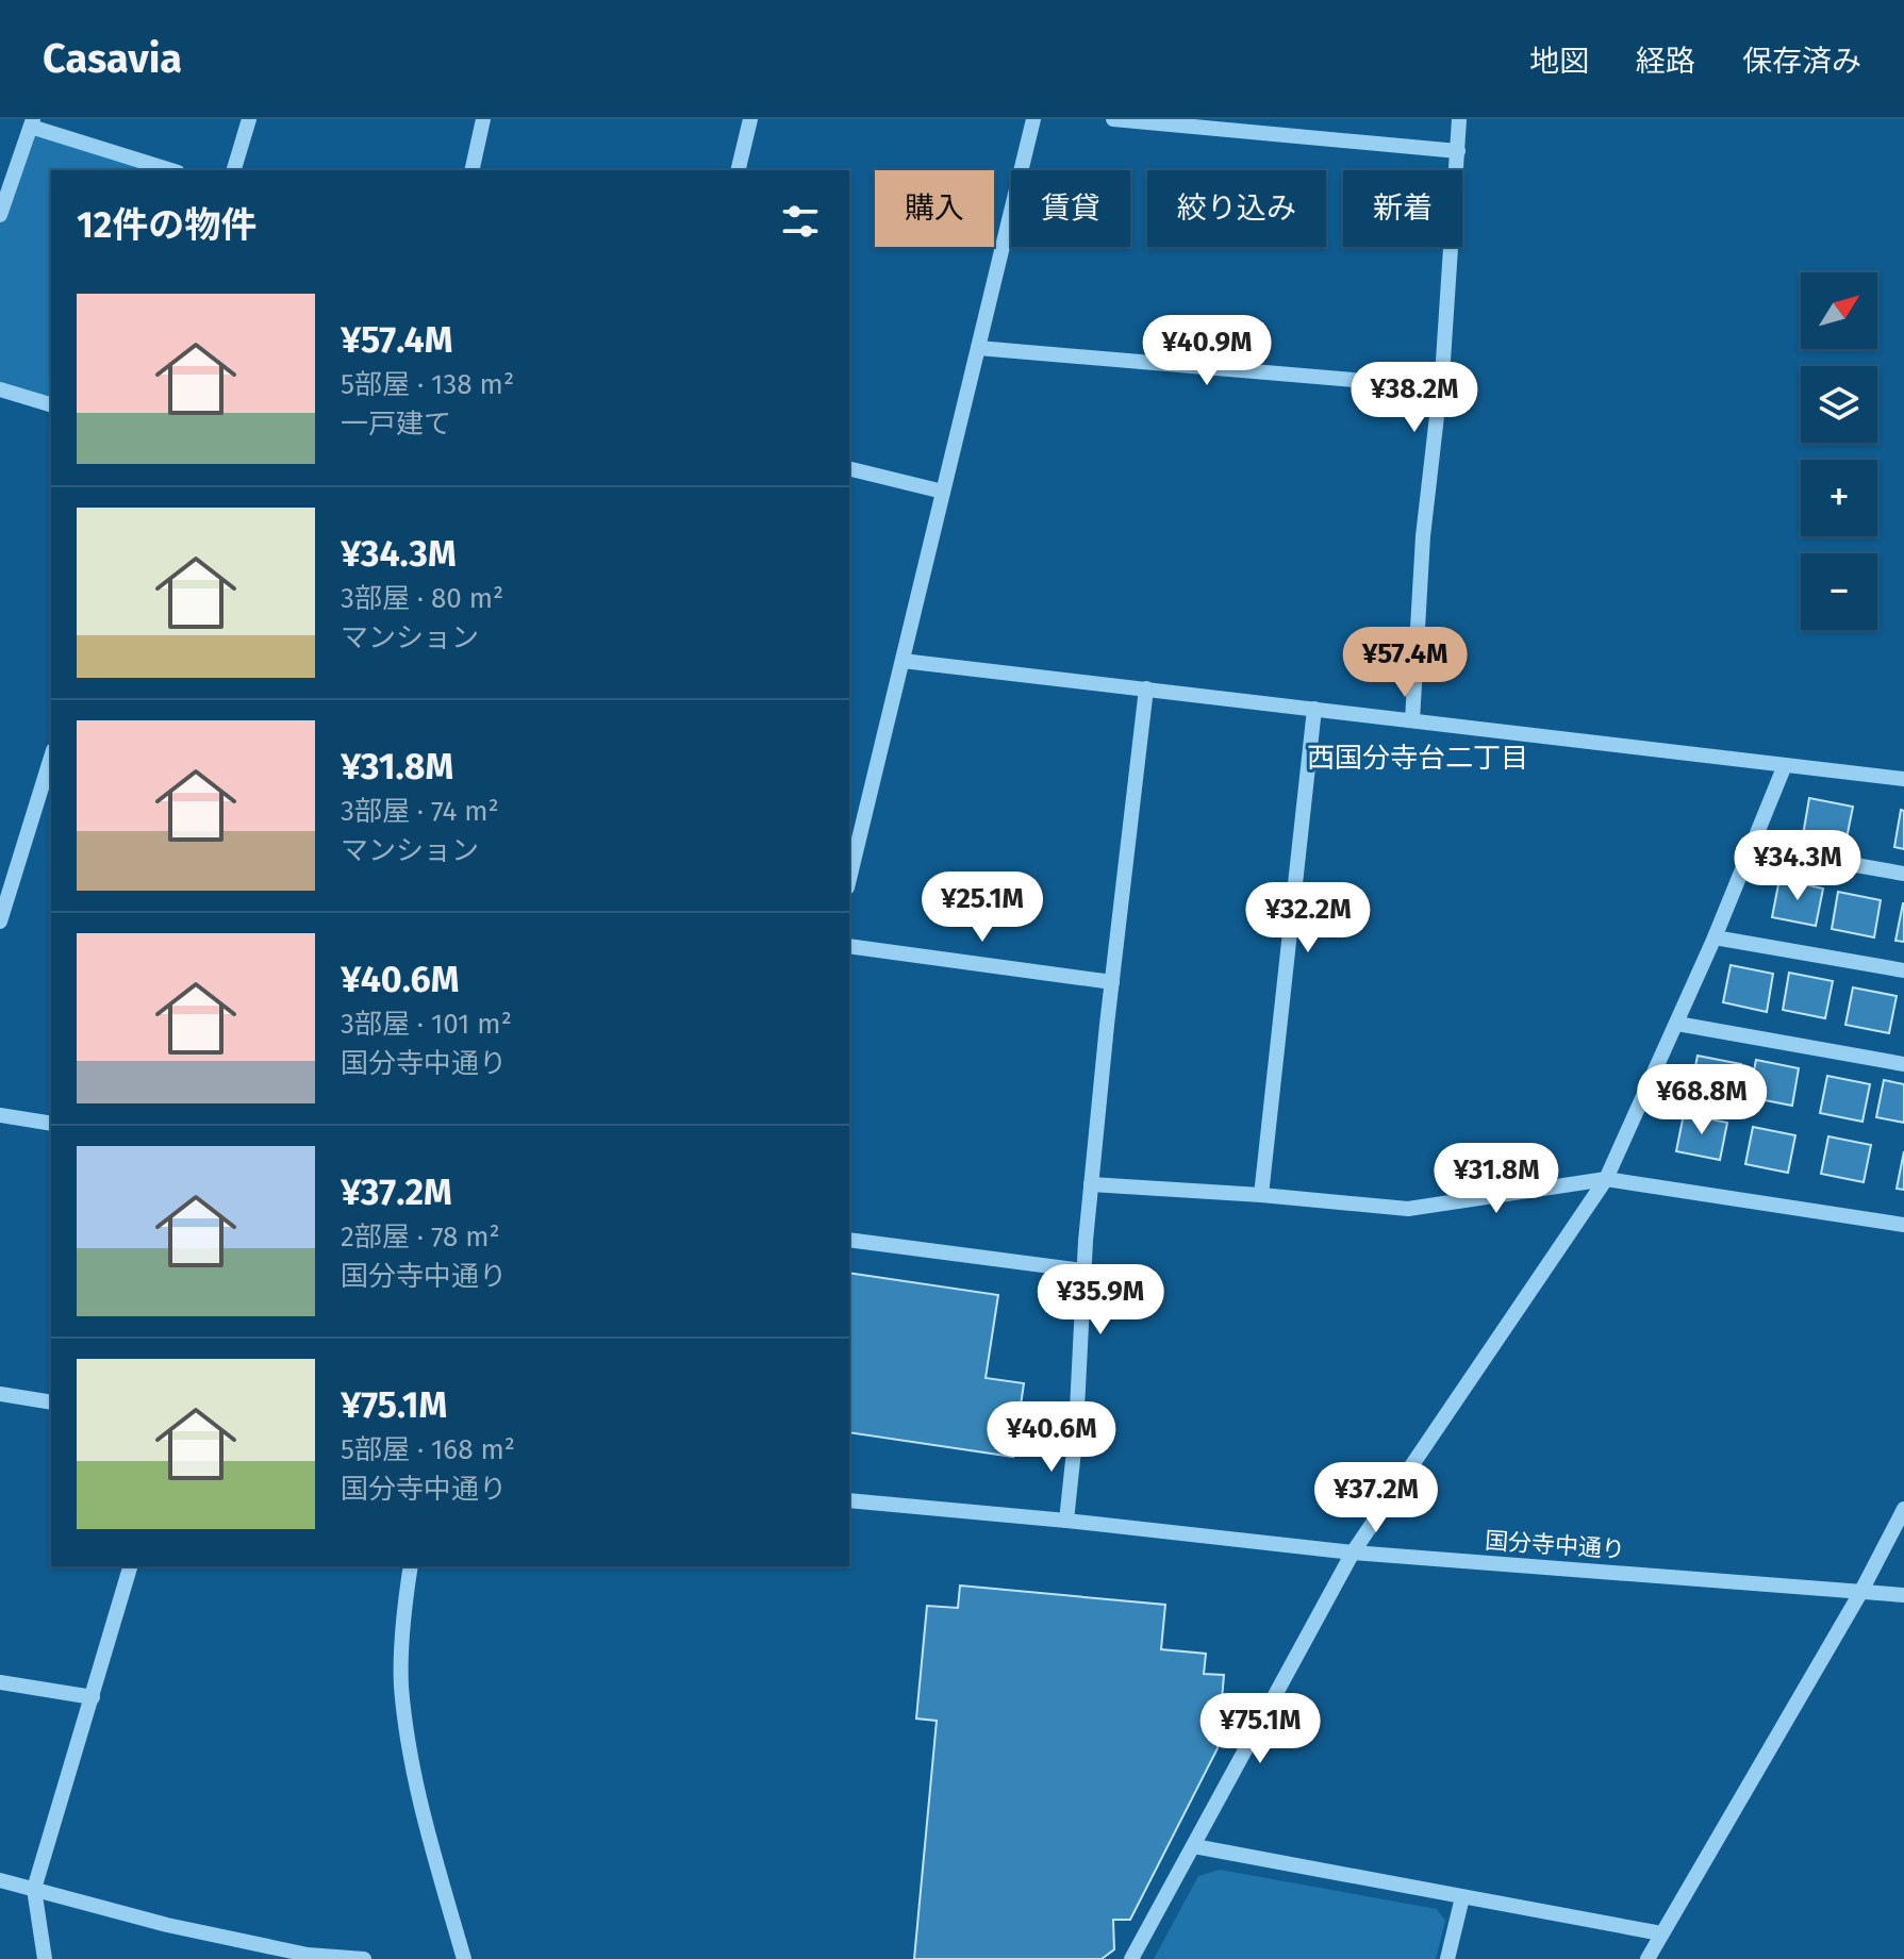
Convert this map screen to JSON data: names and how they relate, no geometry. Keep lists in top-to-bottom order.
{
  "streets": {
    "street": ["国分寺中通り"]
  },
  "districts": ["西国分寺台二丁目"],
  "north": "top right",
  "page": {
    "header": "Casavia",
    "nav": ["地図", "経路", "保存済み"],
    "chip": [
      "購入",
      "賃貸",
      "絞り込み",
      "新着"
    ],
    "heading": "12件の物件",
    "map_buttons": ["+", "−"],
    "list": [
      {
        "name": "¥57.4M",
        "note": "5部屋 · 138 m² · 一戸建て"
      },
      {
        "name": "¥34.3M",
        "note": "3部屋 · 80 m² · マンション"
      },
      {
        "name": "¥31.8M",
        "note": "3部屋 · 74 m² · マンション"
      },
      {
        "name": "¥40.6M",
        "note": "3部屋 · 101 m² · 国分寺中通り"
      },
      {
        "name": "¥37.2M",
        "note": "2部屋 · 78 m² · 国分寺中通り"
      },
      {
        "name": "¥75.1M",
        "note": "5部屋 · 168 m² · 国分寺中通り"
      }
    ],
    "price": [
      "¥40.9M",
      "¥38.2M",
      "¥57.4M",
      "¥34.3M",
      "¥25.1M",
      "¥32.2M",
      "¥68.8M",
      "¥31.8M",
      "¥35.9M",
      "¥40.6M",
      "¥37.2M",
      "¥75.1M"
    ]
  }
}
